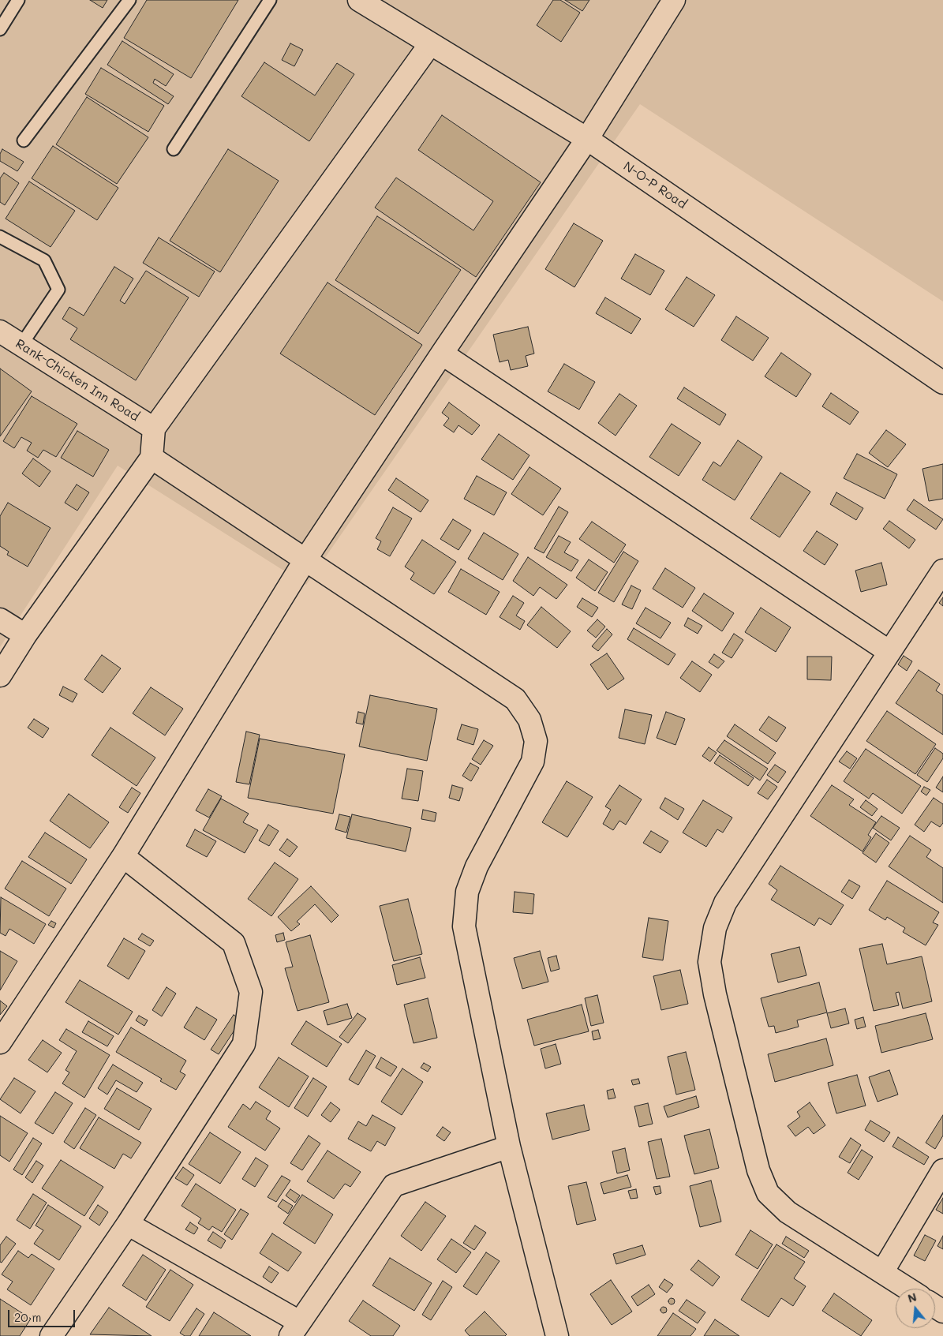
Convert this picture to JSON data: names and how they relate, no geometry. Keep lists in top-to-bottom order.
{
  "streets": {
    "street": ["N-O-P Road", "Rank-Chicken Inn Road"]
  },
  "scale_bar": "20 m",
  "north": "top"
}
